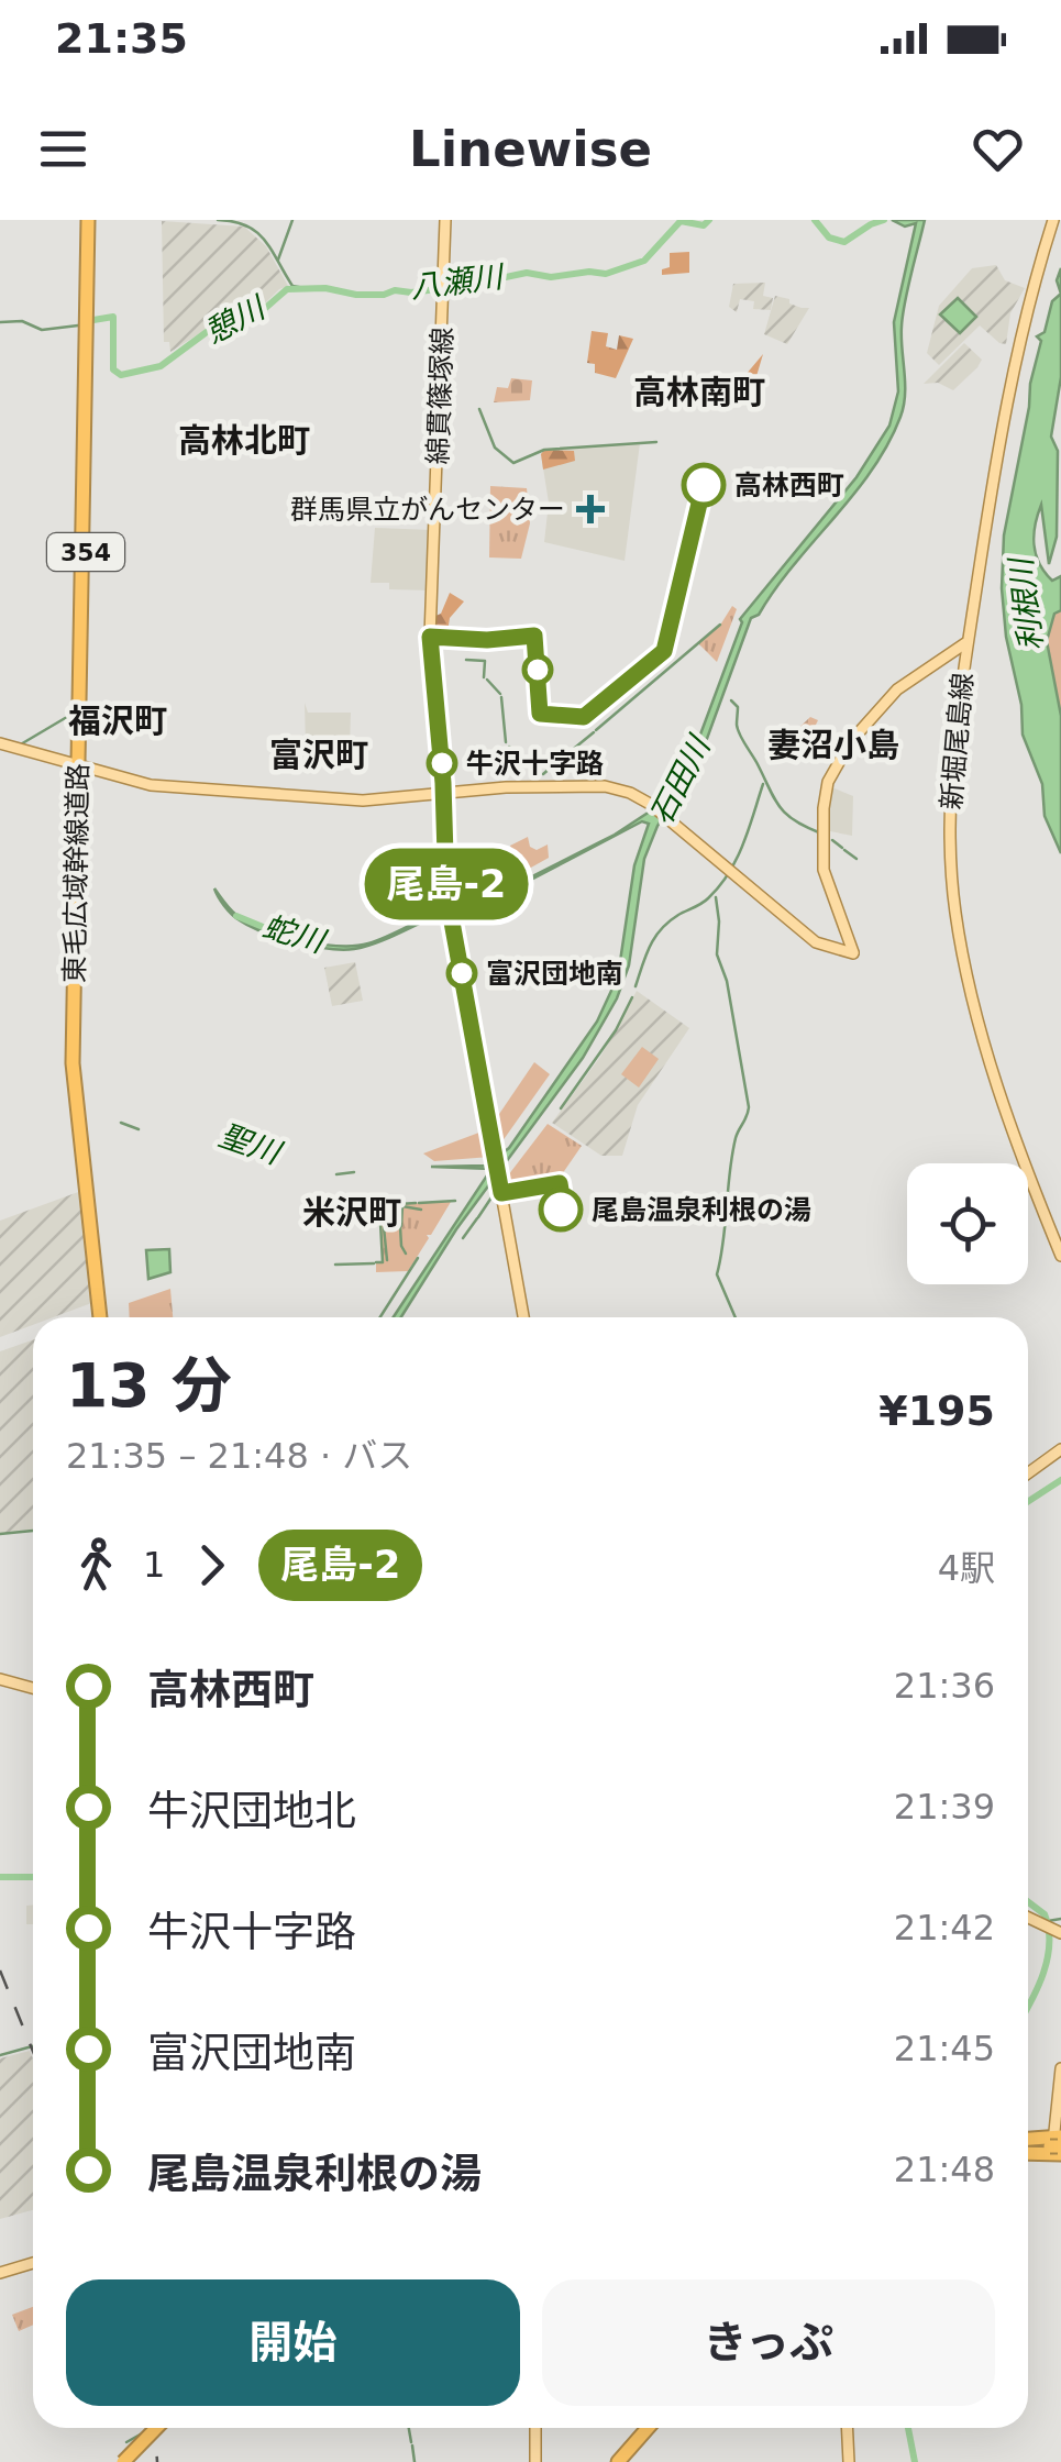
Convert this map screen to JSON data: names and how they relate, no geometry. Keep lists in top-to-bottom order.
{
  "streets": {
    "highway": ["354", "東毛広域幹線道路"],
    "main road": ["綿貫篠塚線", "新堀尾島線"]
  },
  "districts": [
    "高林南町",
    "高林北町",
    "福沢町",
    "妻沼小島",
    "富沢町",
    "米沢町"
  ],
  "water": [
    "八瀬川",
    "憩川",
    "利根川",
    "石田川",
    "蛇川",
    "聖川"
  ],
  "places": {
    "other": [
      "高林西町",
      "牛沢十字路",
      "富沢団地南",
      "尾島温泉利根の湯"
    ],
    "health": ["群馬県立がんセンター"]
  },
  "lines": ["bus line 尾島-2"],
  "page": {
    "status": "21:35",
    "header": "Linewise",
    "on_map": "尾島-2",
    "heading": ["13 分", "21:35 – 21:48 · バス", "¥195"],
    "legs": ["1", "尾島-2", "4駅"],
    "list": [
      {
        "name": "高林西町",
        "value": "21:36"
      },
      {
        "name": "牛沢団地北",
        "value": "21:39"
      },
      {
        "name": "牛沢十字路",
        "value": "21:42"
      },
      {
        "name": "富沢団地南",
        "value": "21:45"
      },
      {
        "name": "尾島温泉利根の湯",
        "value": "21:48"
      }
    ],
    "buttons": ["開始", "きっぷ"]
  }
}
